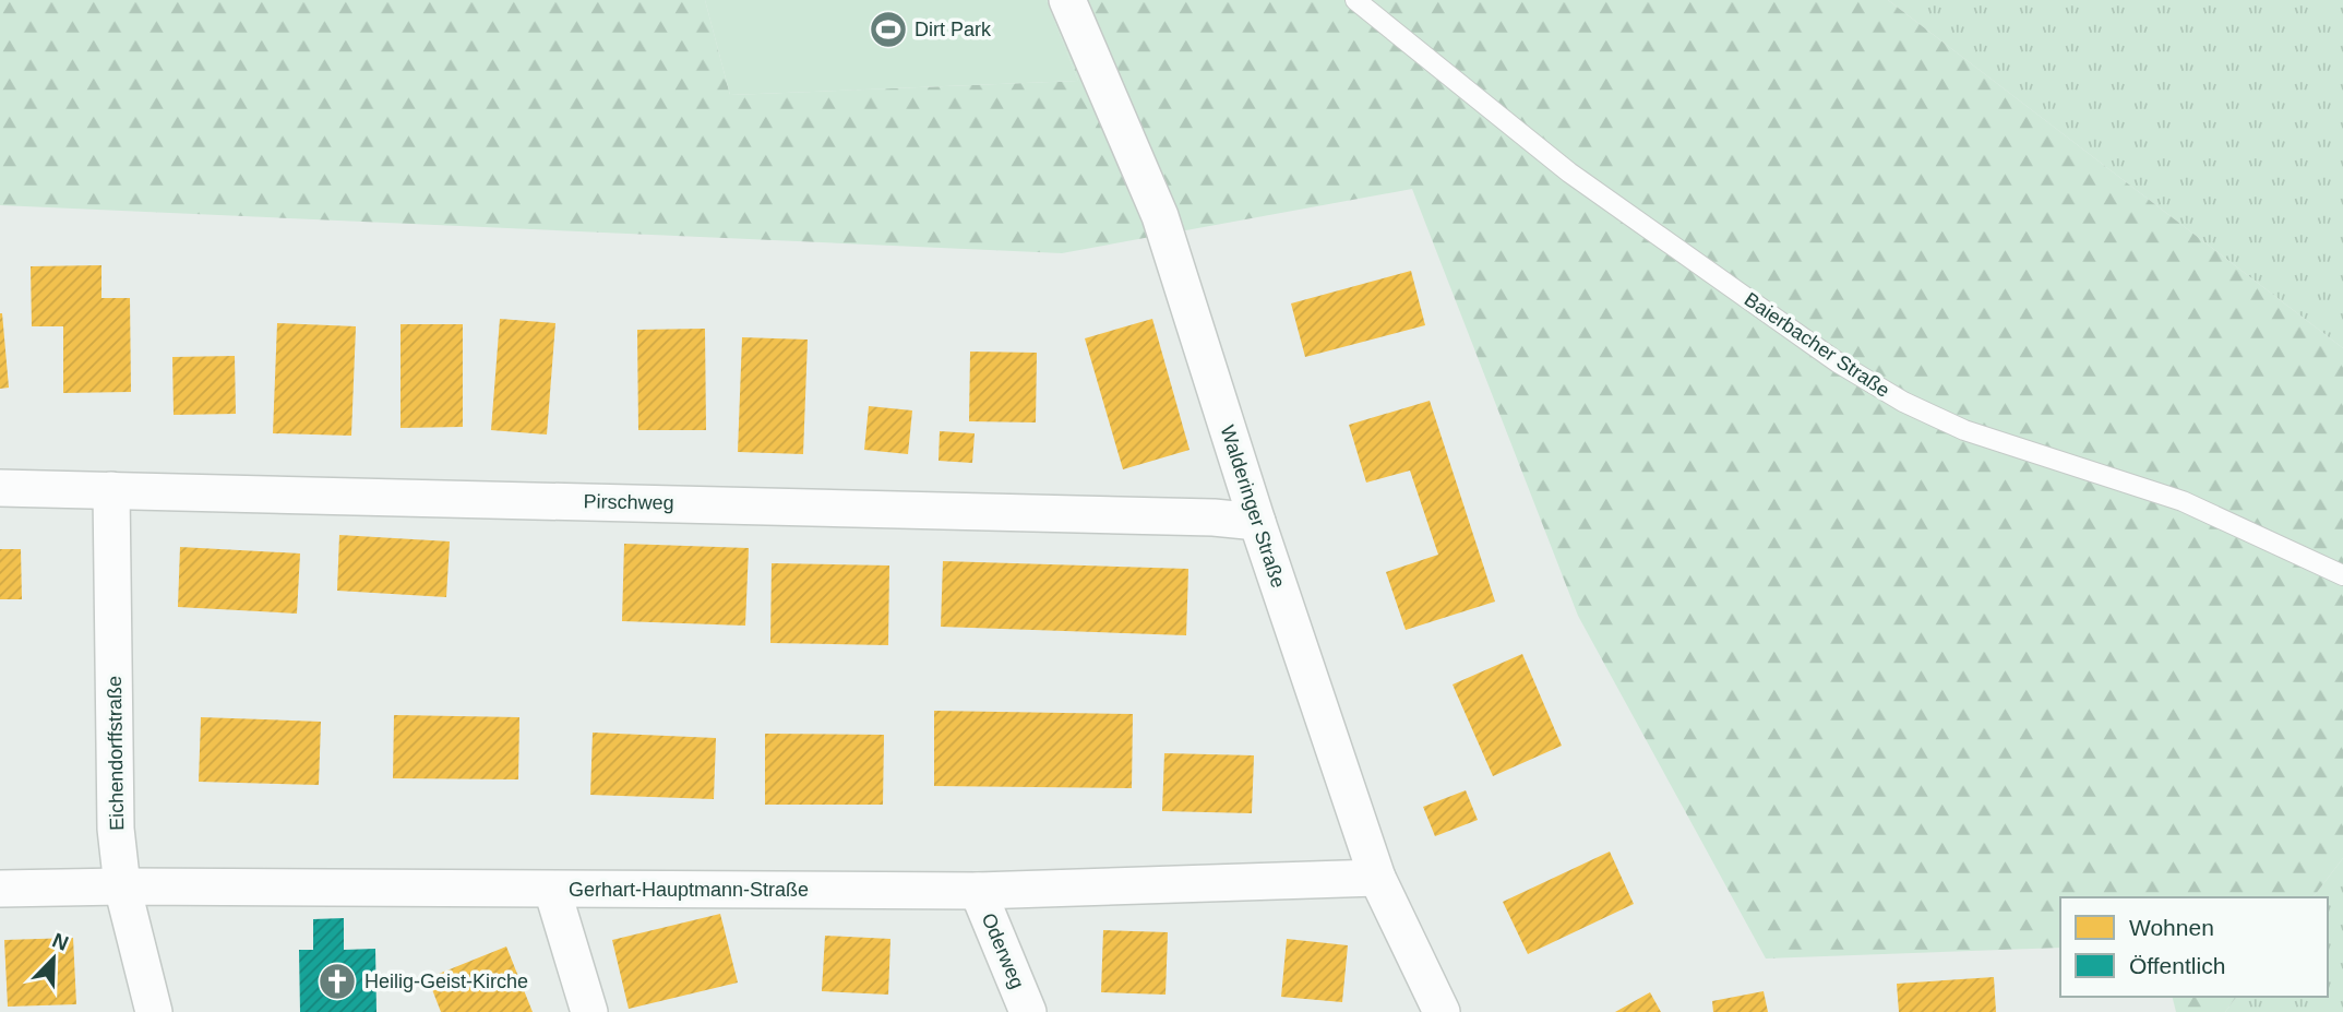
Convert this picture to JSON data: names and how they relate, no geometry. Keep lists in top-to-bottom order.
{
  "streets": {
    "street": [
      "Pirschweg",
      "Walderinger Straße",
      "Eichendorffstraße",
      "Gerhart-Hauptmann-Straße",
      "Oderweg"
    ],
    "lane": ["Baierbacher Straße"]
  },
  "crossings": [
    ["Pirschweg", "Walderinger Straße"],
    ["Pirschweg", "Eichendorffstraße"],
    ["Walderinger Straße", "Gerhart-Hauptmann-Straße"],
    ["Eichendorffstraße", "Gerhart-Hauptmann-Straße"],
    ["Gerhart-Hauptmann-Straße", "Oderweg"]
  ],
  "places": {
    "sports": ["Dirt Park"],
    "church": ["Heilig-Geist-Kirche"]
  },
  "legend": ["Wohnen", "Öffentlich"],
  "north": "top right"
}
